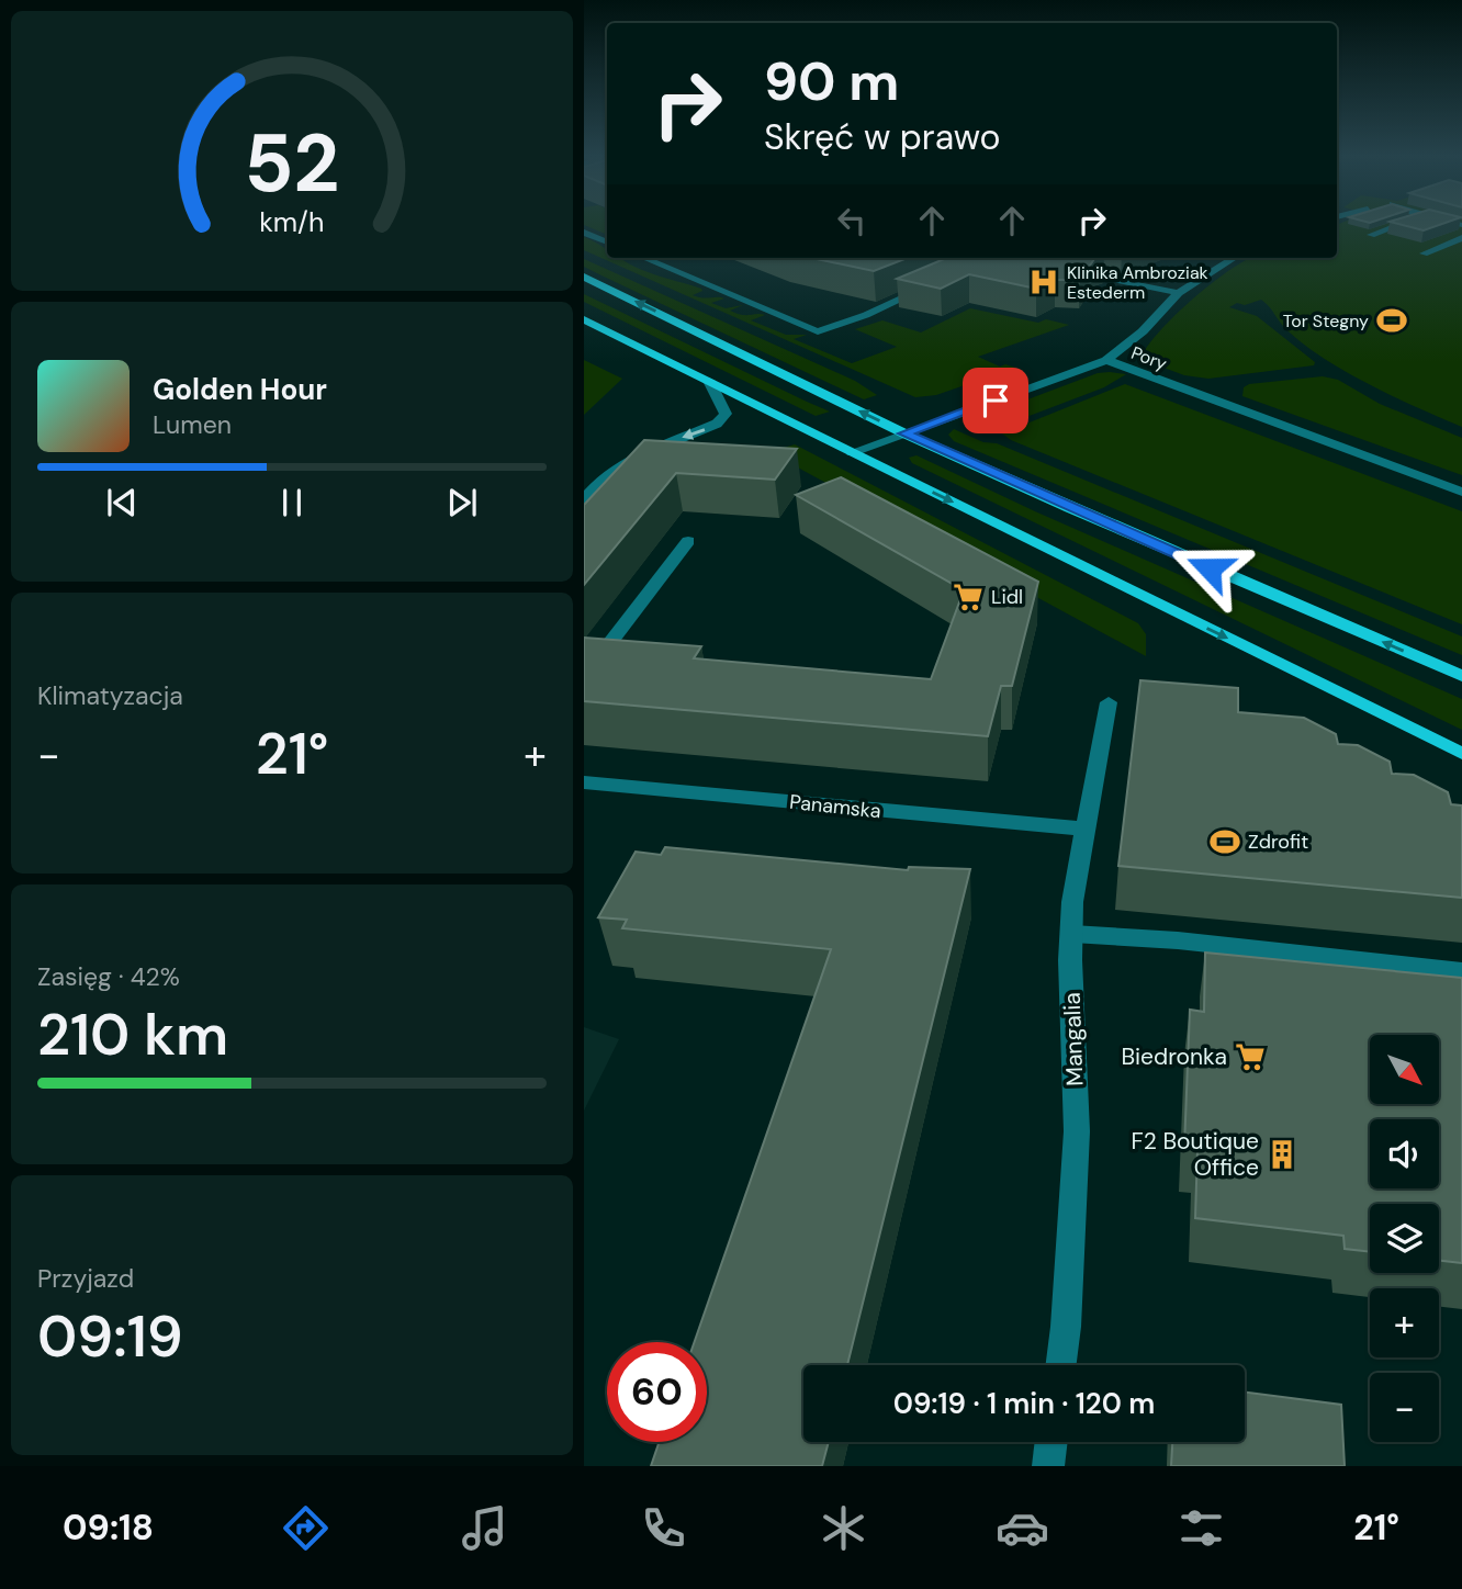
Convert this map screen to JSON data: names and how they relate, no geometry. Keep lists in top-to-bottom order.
{
  "streets": {
    "street": ["Pory", "Panamska", "Mangalia"]
  },
  "crossings": [
    ["Panamska", "Mangalia"]
  ],
  "places": {
    "hospital": ["Klinika Ambroziak Estederm"],
    "sports": ["Tor Stegny", "Zdrofit"],
    "supermarket": ["Lidl", "Biedronka"],
    "building": ["F2 Boutique Office"]
  },
  "north": "bottom right",
  "page": {
    "turn": ["90 m", "Skręć w prawo"],
    "song": ["Golden Hour", "Lumen"],
    "tile": [
      "Klimatyzacja",
      ["Zasięg · 42%", "210 km"],
      ["Przyjazd", "09:19"]
    ],
    "heat": ["−", "21°", "+"],
    "map_buttons": ["+", "−"],
    "limit": "60",
    "trip": "09:19 · 1 min · 120 m",
    "tabs": ["09:18", "21°"],
    "gauge": ["52", "km/h"]
  }
}
